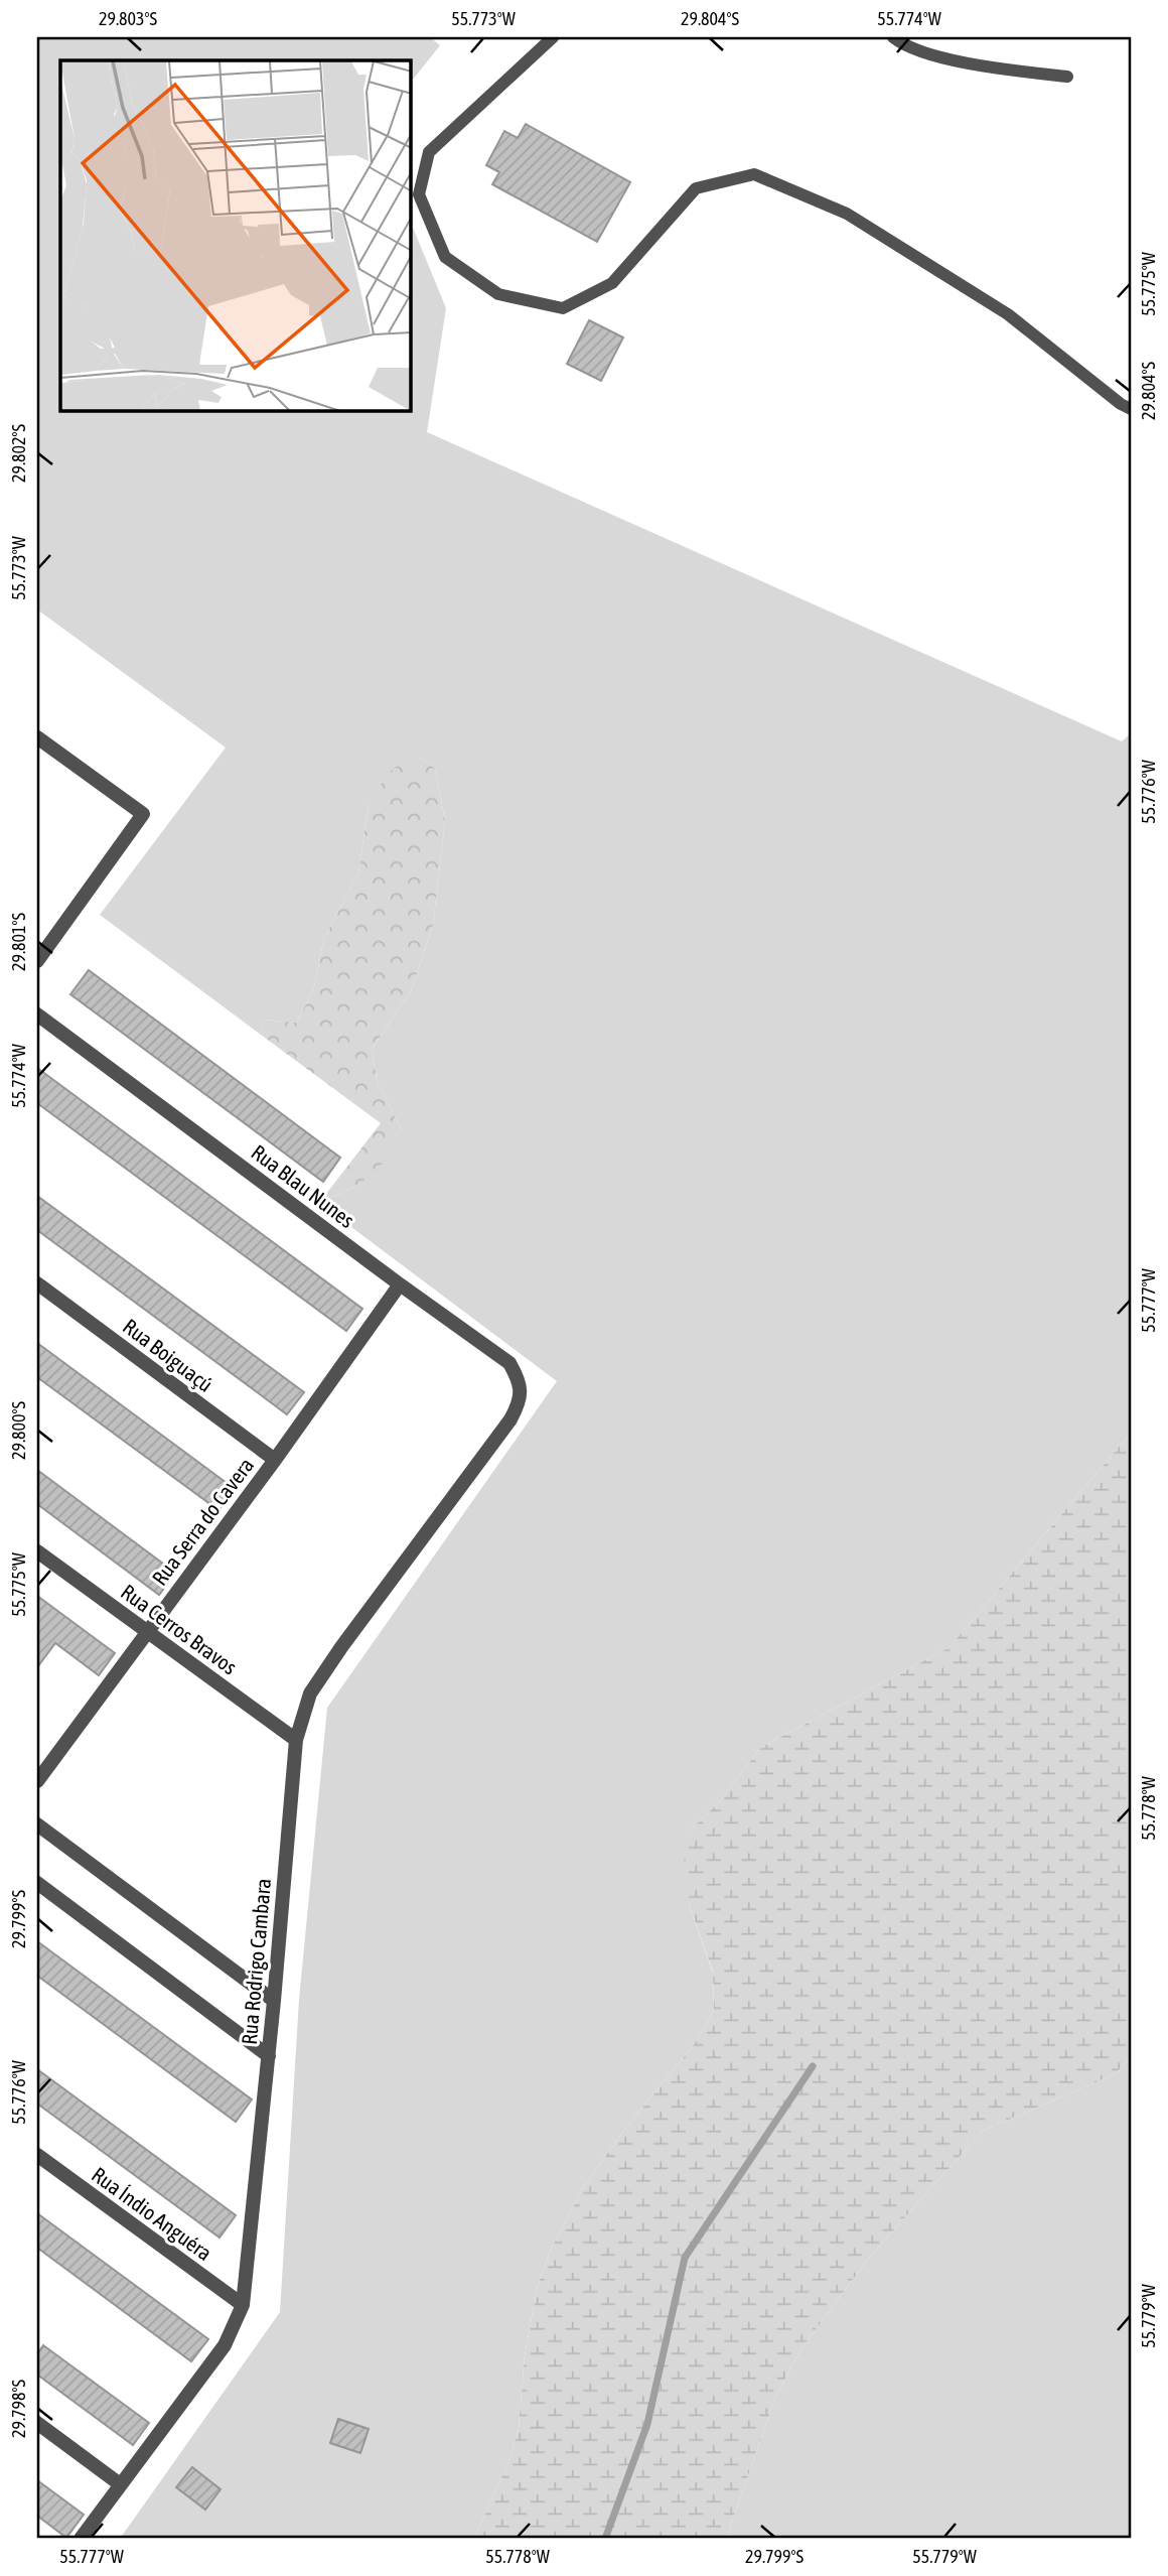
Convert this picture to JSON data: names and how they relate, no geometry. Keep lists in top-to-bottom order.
{
  "streets": {
    "street": [
      "Rua Blau Nunes",
      "Rua Boiguaçú",
      "Rua Serra do Cavera",
      "Rua Cerros Bravos",
      "Rua Rodrigo Cambara",
      "Rua Índio Anguéra"
    ]
  },
  "crossings": [
    ["Rua Blau Nunes", "Rua Serra do Cavera"],
    ["Rua Blau Nunes", "Rua Rodrigo Cambara"],
    ["Rua Boiguaçú", "Rua Serra do Cavera"],
    ["Rua Serra do Cavera", "Rua Cerros Bravos"],
    ["Rua Cerros Bravos", "Rua Rodrigo Cambara"],
    ["Rua Rodrigo Cambara", "Rua Índio Anguéra"]
  ],
  "coordinates": [
    "29.803°S",
    "55.773°W",
    "29.804°S",
    "55.774°W",
    "55.775°W",
    "29.802°S",
    "55.776°W",
    "29.801°S",
    "55.777°W",
    "29.800°S",
    "55.778°W",
    "29.799°S",
    "55.779°W",
    "29.798°S"
  ]
}
